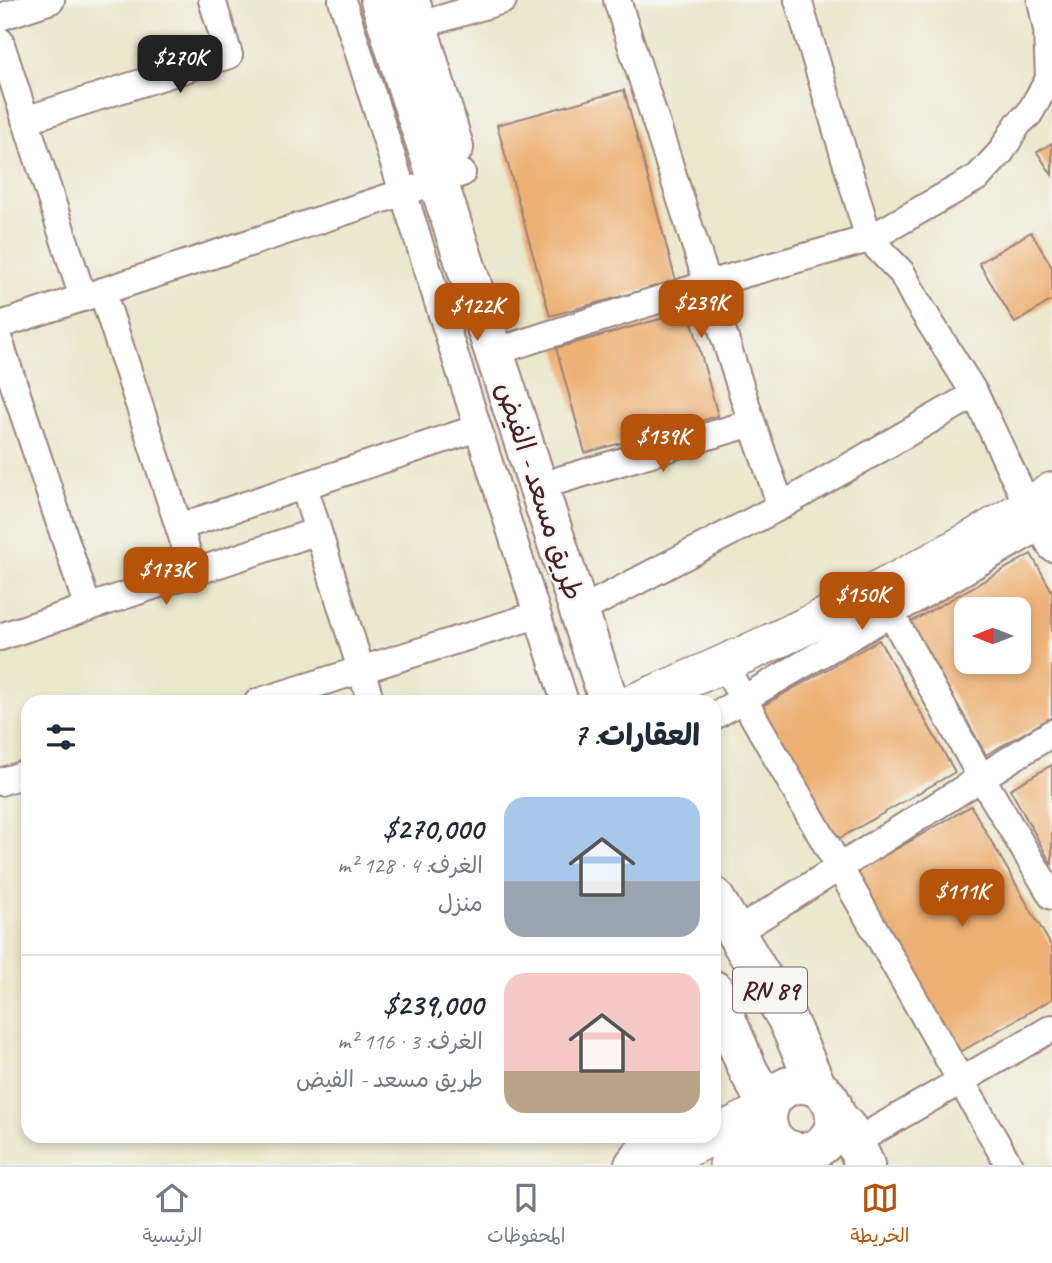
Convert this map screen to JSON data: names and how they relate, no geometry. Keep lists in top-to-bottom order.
{
  "streets": {
    "main road": ["طريق مسعد - الفيض", "RN 89"]
  },
  "north": "left",
  "page": {
    "price": [
      "$270K",
      "$239K",
      "$122K",
      "$139K",
      "$173K",
      "$150K",
      "$111K"
    ],
    "heading": "العقارات: 7",
    "list": [
      {
        "name": "$270,000",
        "note": "الغرف: 4 · 128 m² · منزل"
      },
      {
        "name": "$239,000",
        "note": "الغرف: 3 · 116 m² · طريق مسعد - الفيض"
      }
    ],
    "tabs": ["الخريطة", "المحفوظات", "الرئيسية"]
  }
}
